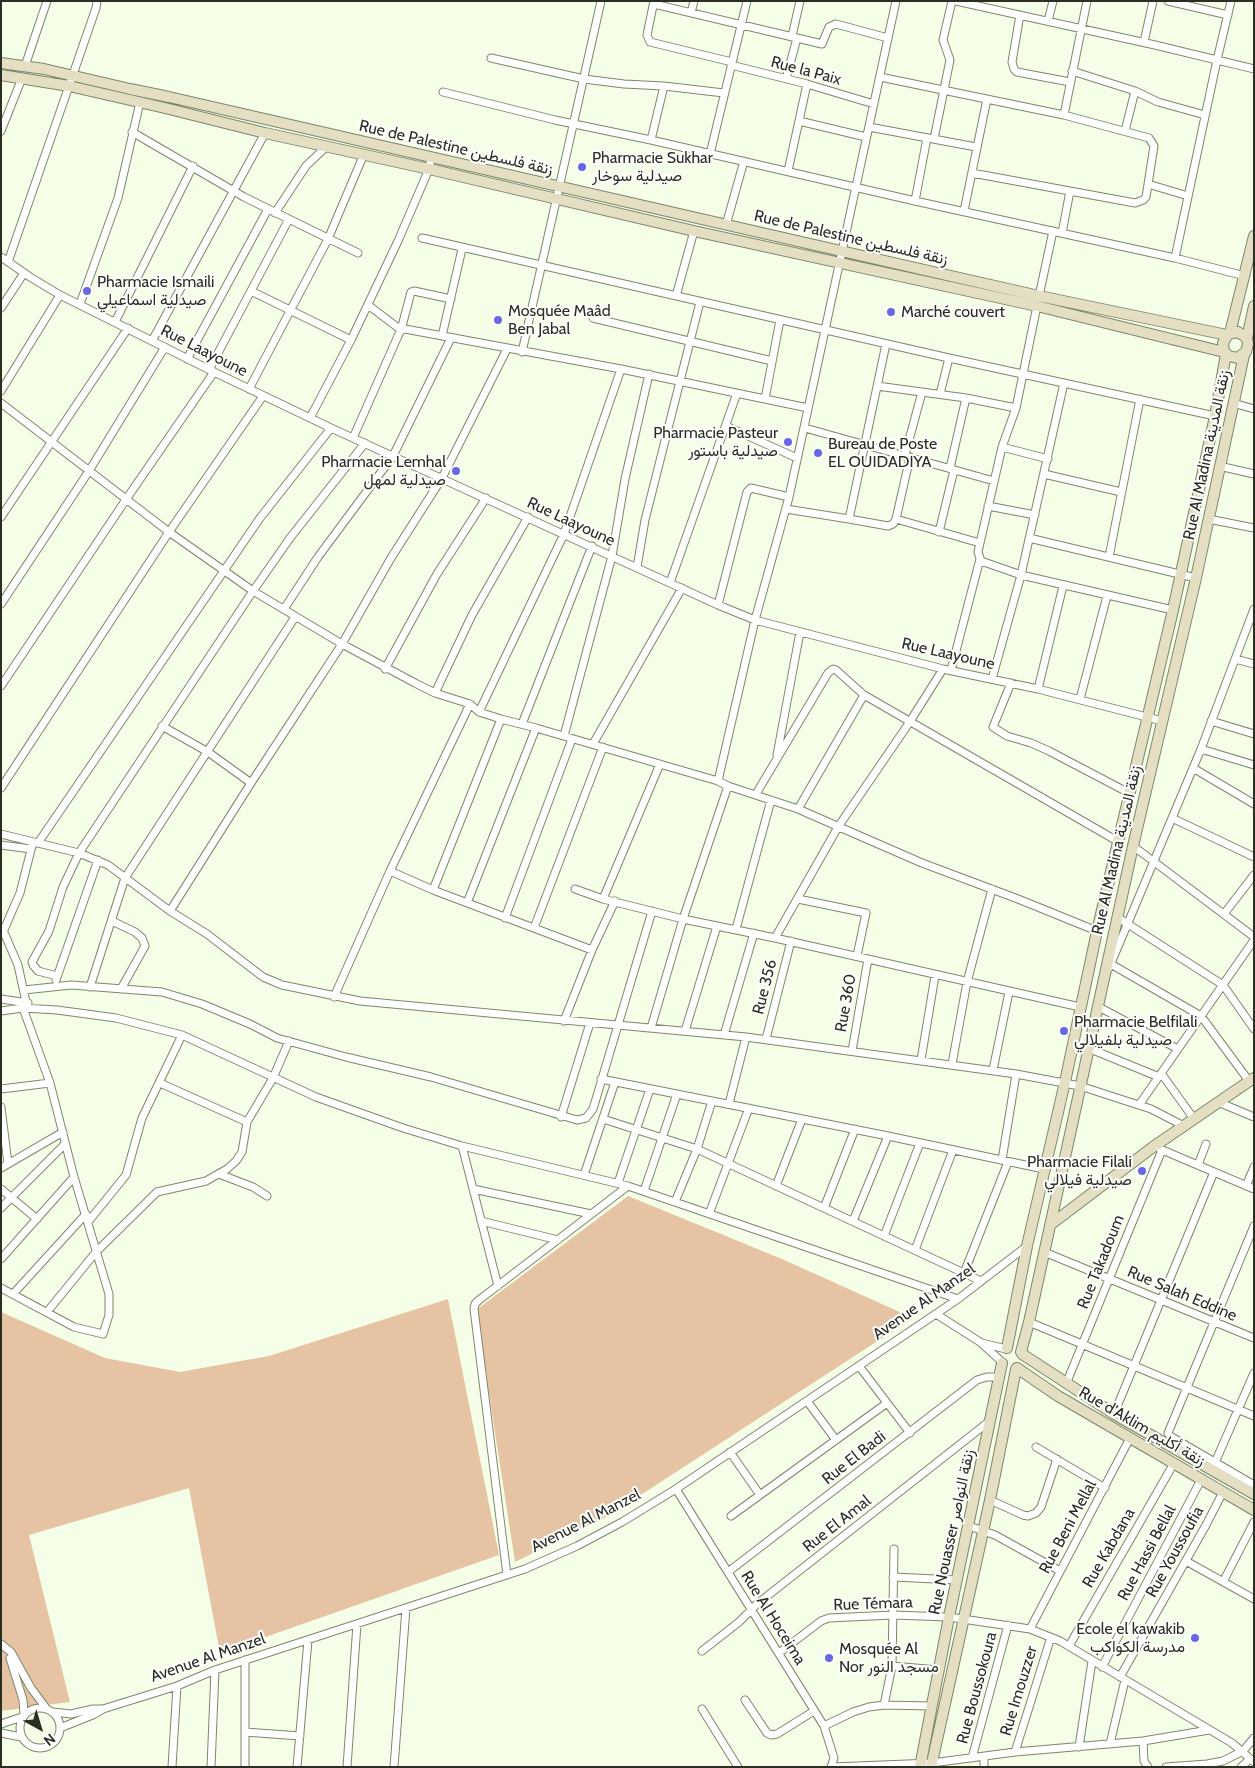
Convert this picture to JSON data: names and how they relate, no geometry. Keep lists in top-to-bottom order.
{
  "streets": {
    "main road": [
      "Rue de Palestine زنقة فلسطين",
      "Rue Al Madina زنقة المدينة",
      "Rue d’Aklim زنقة أكليم",
      "Rue Nouasser زنقة النواصر"
    ],
    "street": [
      "Rue la Paix",
      "Rue Laayoune",
      "Rue 356",
      "Rue 360",
      "Rue Takadoum",
      "Rue Salah Eddine",
      "Avenue Al Manzel",
      "Rue El Badi",
      "Rue El Amal",
      "Rue Beni Mellal",
      "Rue Kabdana",
      "Rue Youssoufia",
      "Rue Hassi Bellal",
      "Rue Témara",
      "Rue Al Hoceima",
      "Rue Boussokoura",
      "Rue Imouzzer"
    ]
  },
  "crossings": [
    ["Rue de Palestine زنقة فلسطين", "Rue Al Madina زنقة المدينة"],
    ["Rue Laayoune", "Rue Al Madina زنقة المدينة"],
    ["Rue Al Madina زنقة المدينة", "Rue Salah Eddine"],
    ["Rue Al Madina زنقة المدينة", "Avenue Al Manzel"],
    ["Rue Al Madina زنقة المدينة", "Rue d’Aklim زنقة أكليم"],
    ["Rue Al Madina زنقة المدينة", "Rue Nouasser زنقة النواصر"],
    ["Rue Takadoum", "Rue Salah Eddine"],
    ["Rue Takadoum", "Rue d’Aklim زنقة أكليم"],
    ["Avenue Al Manzel", "Rue Al Hoceima"],
    ["Rue d’Aklim زنقة أكليم", "Rue Beni Mellal"],
    ["Rue d’Aklim زنقة أكليم", "Rue Nouasser زنقة النواصر"],
    ["Rue d’Aklim زنقة أكليم", "Rue Kabdana"],
    ["Rue d’Aklim زنقة أكليم", "Rue Youssoufia"],
    ["Rue d’Aklim زنقة أكليم", "Rue Hassi Bellal"],
    ["Rue El Badi", "Rue Nouasser زنقة النواصر"],
    ["Rue El Badi", "Rue Al Hoceima"],
    ["Rue El Amal", "Rue Nouasser زنقة النواصر"],
    ["Rue El Amal", "Rue Al Hoceima"],
    ["Rue Beni Mellal", "Rue Témara"],
    ["Rue Nouasser زنقة النواصر", "Rue Témara"],
    ["Rue Kabdana", "Rue Témara"],
    ["Rue Youssoufia", "Rue Témara"],
    ["Rue Hassi Bellal", "Rue Témara"],
    ["Rue Témara", "Rue Al Hoceima"],
    ["Rue Témara", "Rue Boussokoura"],
    ["Rue Témara", "Rue Imouzzer"]
  ],
  "places": [
    "Pharmacie Sukhar صيدلية سوخار",
    "Pharmacie Ismaili صيدلية اسماعيلي",
    "Marché couvert",
    "Mosquée Maâd Ben Jabal",
    "Pharmacie Pasteur صيدلية باستور",
    "Bureau de Poste EL OUIDADIYA",
    "Pharmacie Lemhal صيدلية لمهل",
    "Pharmacie Belfilali صيدلية بلفيلالي",
    "Pharmacie Filali صيدلية فيلالي",
    "Ecole el kawakib مدرسة الكواكب",
    "Mosquée Al Nor مسجد النور"
  ],
  "north": "bottom right"
}
